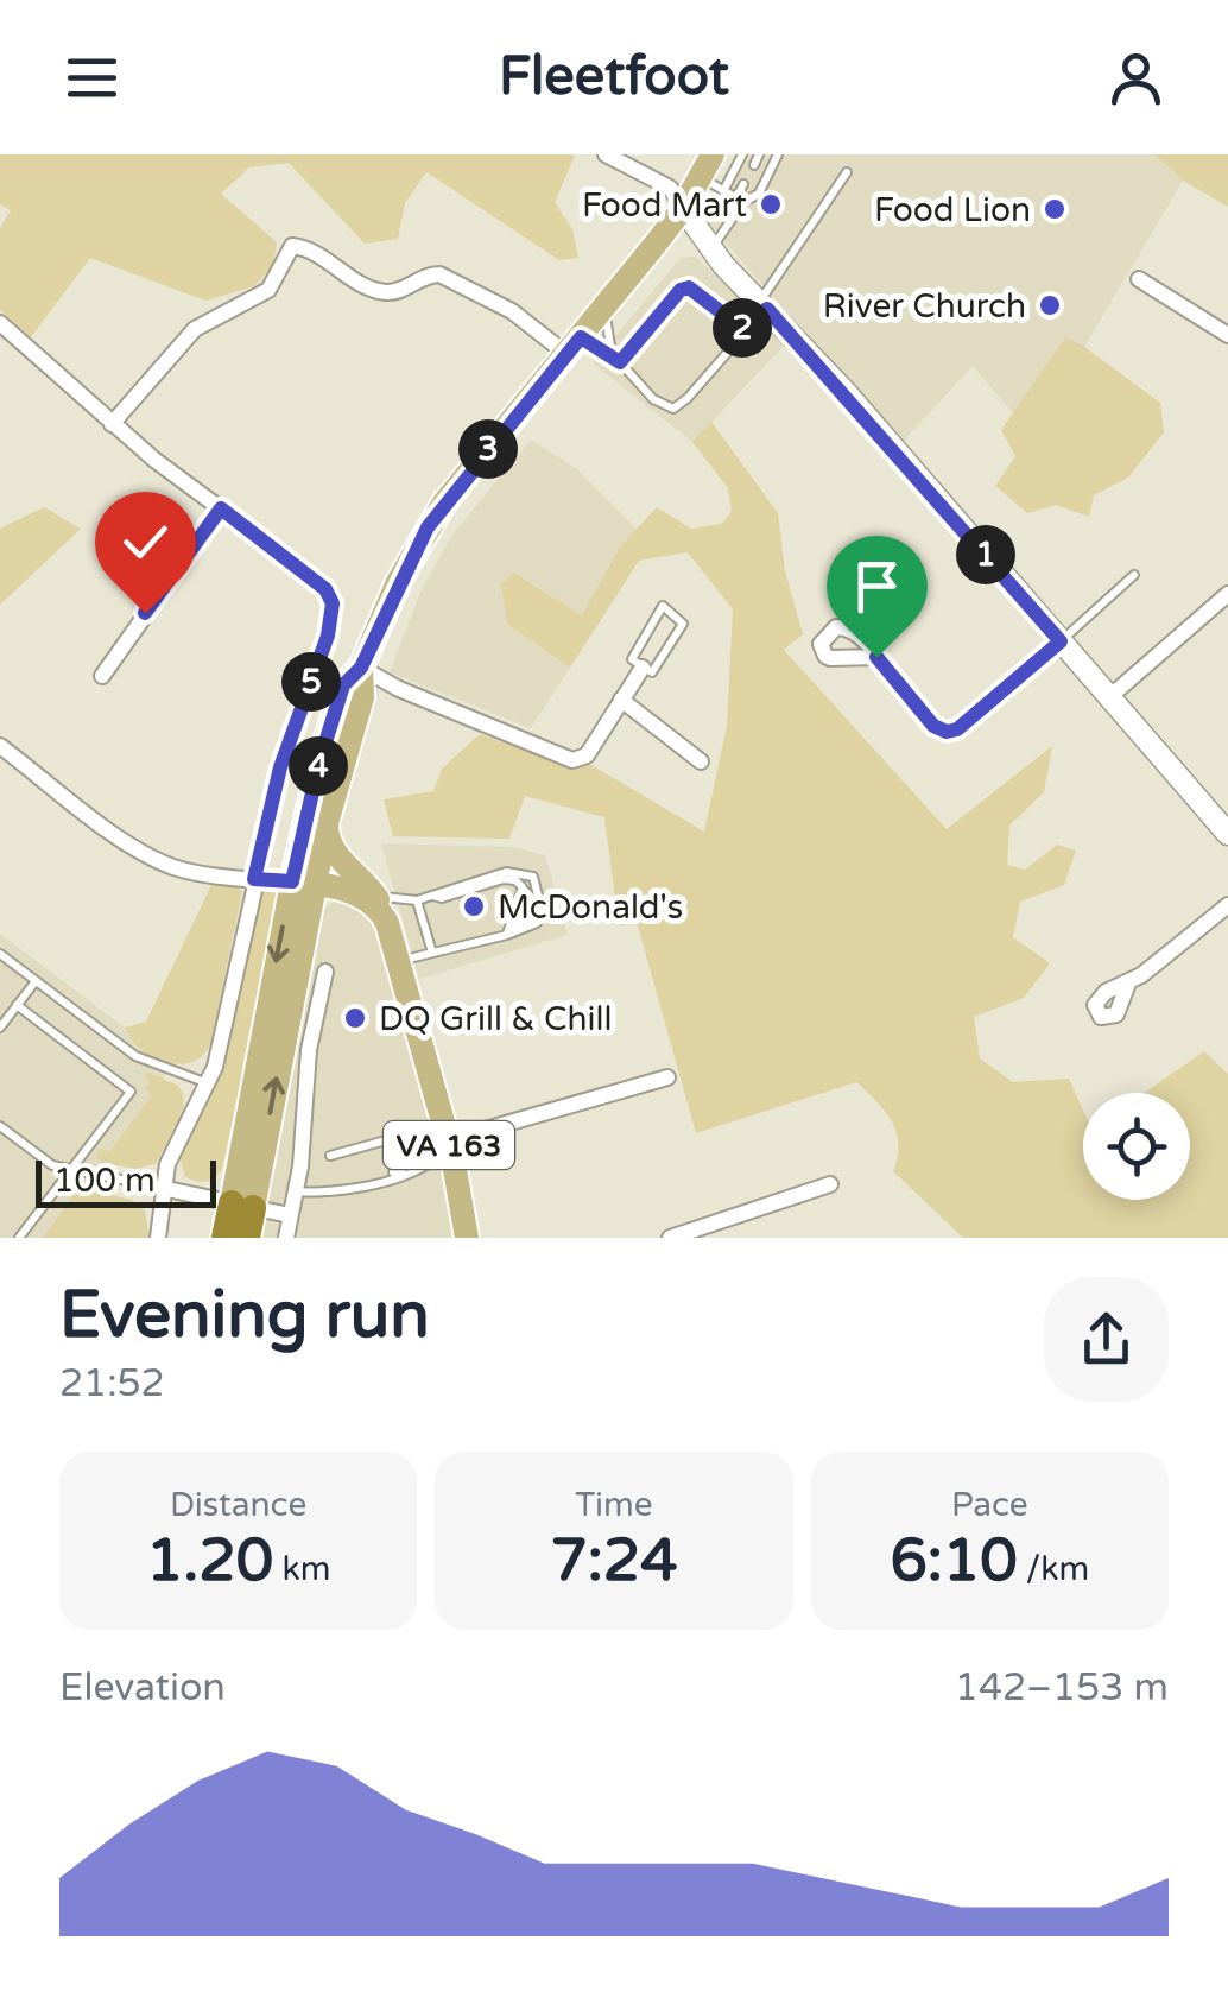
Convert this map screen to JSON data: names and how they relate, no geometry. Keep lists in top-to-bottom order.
{
  "streets": {
    "main road": ["VA 163"]
  },
  "places": [
    "Food Mart",
    "Food Lion",
    "River Church",
    "McDonald's",
    "DQ Grill & Chill"
  ],
  "scale_bar": "100 m",
  "page": {
    "header": "Fleetfoot",
    "pins": [
      "2",
      "3",
      "1",
      "5",
      "4"
    ],
    "scale": "100 m",
    "heading": ["Evening run", "21:52"],
    "stats": [
      ["Distance", "1.20 km"],
      ["Time", "7:24"],
      ["Pace", "6:10 /km"]
    ],
    "chart": ["Elevation", "142–153 m"]
  }
}
